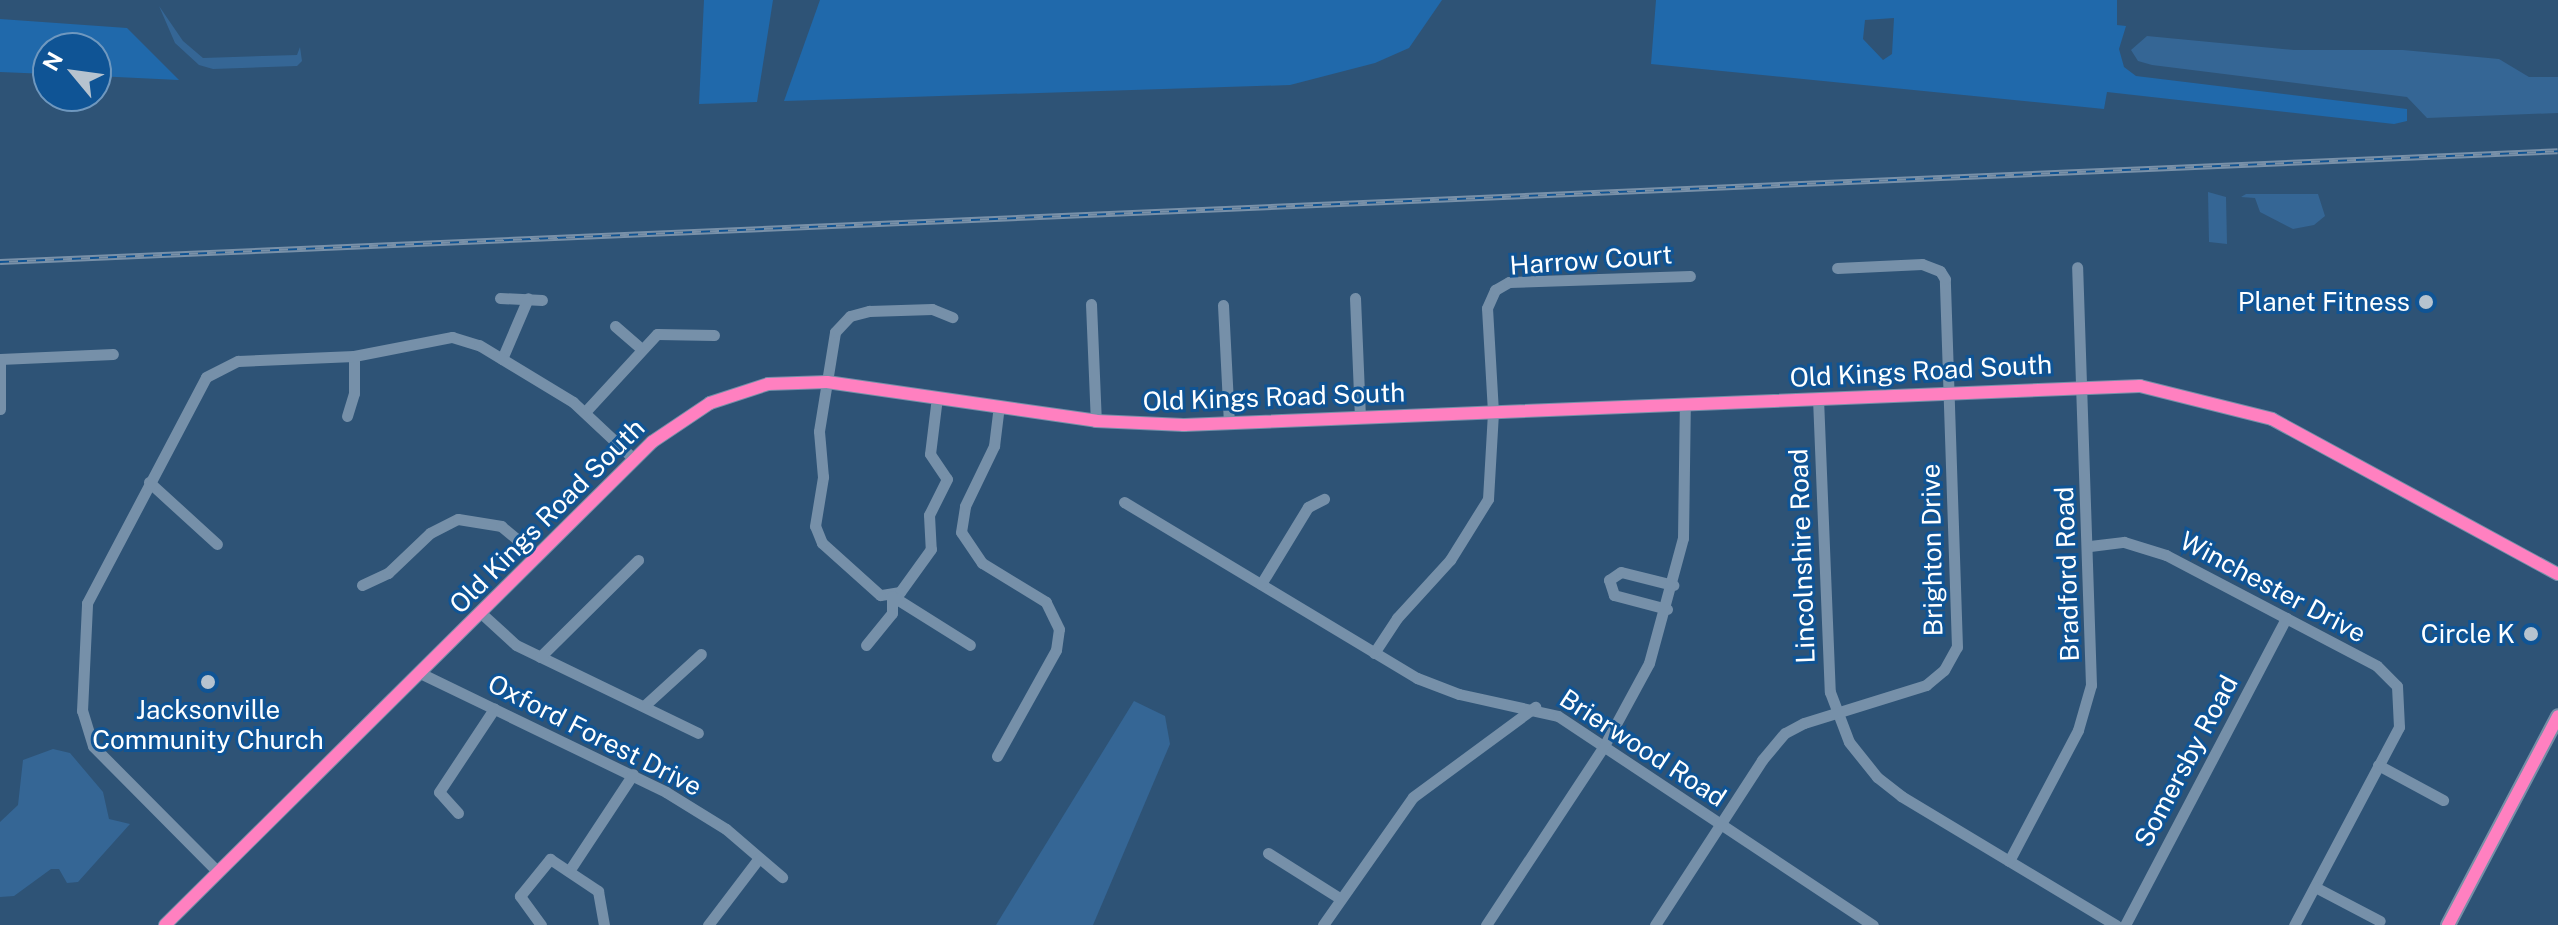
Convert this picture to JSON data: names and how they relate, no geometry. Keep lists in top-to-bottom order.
{
  "streets": {
    "street": [
      "Harrow Court",
      "Old Kings Road South",
      "Brighton Drive",
      "Lincolnshire Road",
      "Bradford Road",
      "Winchester Drive",
      "Oxford Forest Drive",
      "Brierwood Road",
      "Somersby Road"
    ]
  },
  "crossings": [
    ["Harrow Court", "Old Kings Road South"],
    ["Old Kings Road South", "Brighton Drive"],
    ["Old Kings Road South", "Lincolnshire Road"],
    ["Old Kings Road South", "Bradford Road"],
    ["Old Kings Road South", "Oxford Forest Drive"],
    ["Brighton Drive", "Lincolnshire Road"],
    ["Brighton Drive", "Brierwood Road"],
    ["Bradford Road", "Winchester Drive"],
    ["Winchester Drive", "Somersby Road"]
  ],
  "places": ["Planet Fitness", "Circle K", "Jacksonville Community Church"],
  "north": "top left"
}
